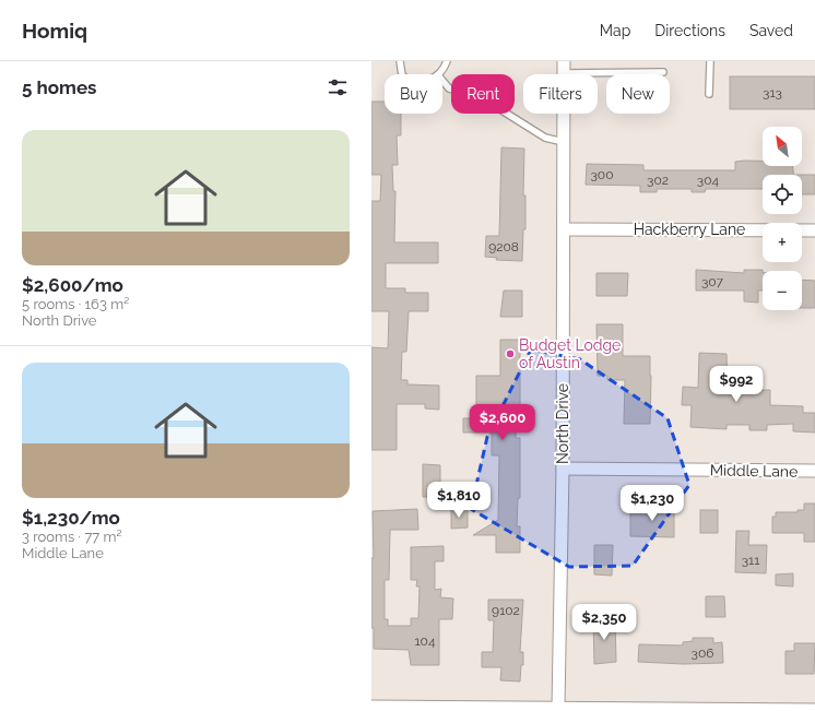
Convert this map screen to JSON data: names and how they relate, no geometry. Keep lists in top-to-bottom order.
{
  "streets": {
    "street": ["Hackberry Lane", "North Drive", "Middle Lane"]
  },
  "crossings": [
    ["Hackberry Lane", "North Drive"],
    ["North Drive", "Middle Lane"]
  ],
  "places": ["Budget Lodge of Austin"],
  "house_numbers": [
    "313",
    "300",
    "302",
    "304",
    "9208",
    "307",
    "311",
    "9102",
    "104",
    "306"
  ],
  "north": "top left",
  "page": {
    "header": "Homiq",
    "nav": ["Map", "Directions", "Saved"],
    "heading": "5 homes",
    "chip": [
      "Buy",
      "Rent",
      "Filters",
      "New"
    ],
    "list": [
      {
        "name": "$2,600/mo",
        "note": "5 rooms · 163 m² · North Drive"
      },
      {
        "name": "$1,230/mo",
        "note": "3 rooms · 77 m² · Middle Lane"
      }
    ],
    "map_buttons": ["+", "−"],
    "price": [
      "$992",
      "$2,600",
      "$1,810",
      "$1,230",
      "$2,350"
    ]
  }
}
